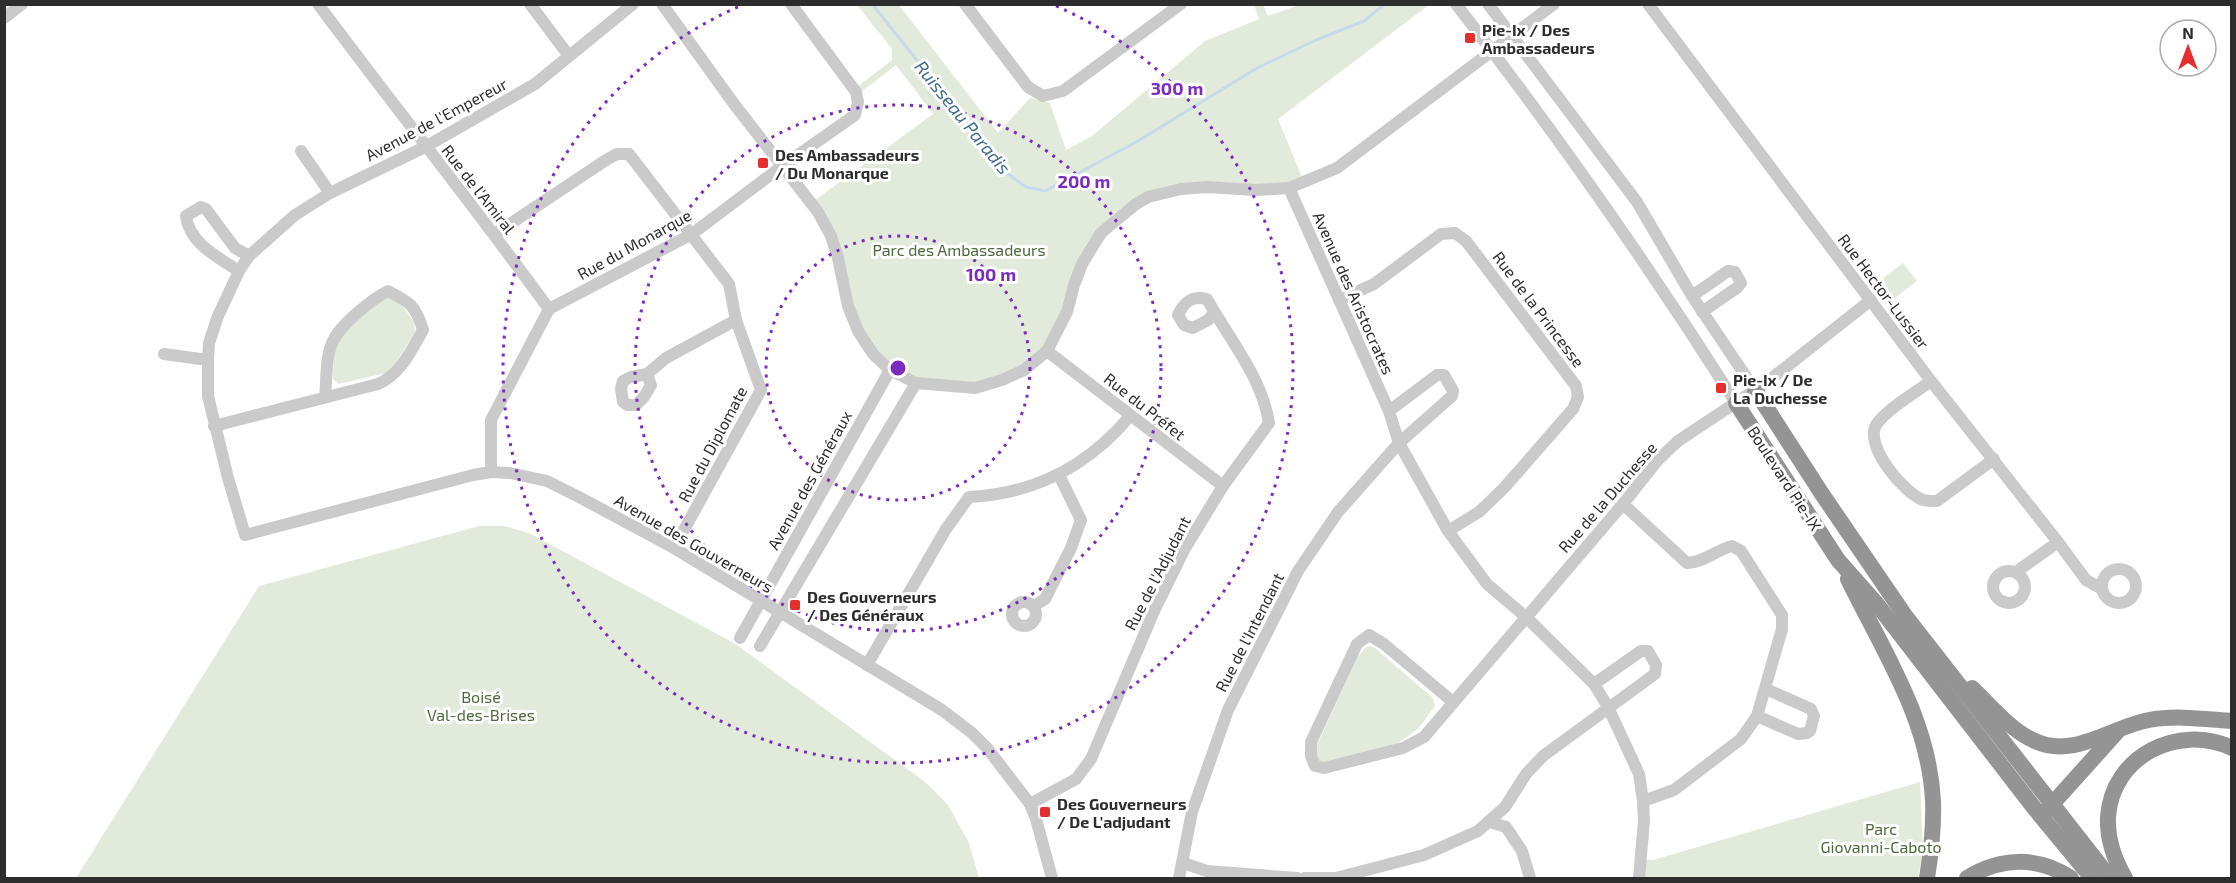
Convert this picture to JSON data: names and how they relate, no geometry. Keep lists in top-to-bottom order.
{
  "streets": {
    "highway": ["Boulevard Pie-IX"],
    "street": [
      "Avenue de l'Empereur",
      "Rue de l'Amiral",
      "Rue du Monarque",
      "Rue Hector-Lussier",
      "Avenue des Aristocrates",
      "Rue de la Princesse",
      "Rue du Préfet",
      "Rue du Diplomate",
      "Avenue des Généraux",
      "Rue de la Duchesse",
      "Avenue des Gouverneurs",
      "Rue de l'Adjudant",
      "Rue de l'Intendant"
    ]
  },
  "crossings": [
    ["Avenue de l'Empereur", "Rue de l'Amiral"],
    ["Avenue de l'Empereur", "Avenue des Gouverneurs"],
    ["Rue de l'Amiral", "Rue du Monarque"],
    ["Rue de l'Amiral", "Rue du Diplomate"],
    ["Rue du Monarque", "Rue du Diplomate"],
    ["Rue Hector-Lussier", "Rue de la Duchesse"],
    ["Avenue des Aristocrates", "Rue de la Princesse"],
    ["Avenue des Aristocrates", "Rue de la Duchesse"],
    ["Avenue des Aristocrates", "Rue de l'Intendant"],
    ["Rue du Préfet", "Rue de l'Adjudant"],
    ["Rue du Diplomate", "Avenue des Gouverneurs"],
    ["Boulevard Pie-IX", "Rue de la Duchesse"],
    ["Avenue des Généraux", "Avenue des Gouverneurs"],
    ["Avenue des Gouverneurs", "Rue de l'Adjudant"]
  ],
  "water": ["Ruisseau Paradis"],
  "parks": ["Parc des Ambassadeurs", "Boisé Val-des-Brises", "Parc Giovanni-Caboto"],
  "places": {
    "transit": [
      "Pie-Ix / Des Ambassadeurs",
      "Des Ambassadeurs / Du Monarque",
      "Pie-Ix / De La Duchesse",
      "Des Gouverneurs / Des Généraux",
      "Des Gouverneurs / De L'adjudant"
    ]
  },
  "north": "top",
  "rings": ["300 m", "200 m", "100 m"]
}
